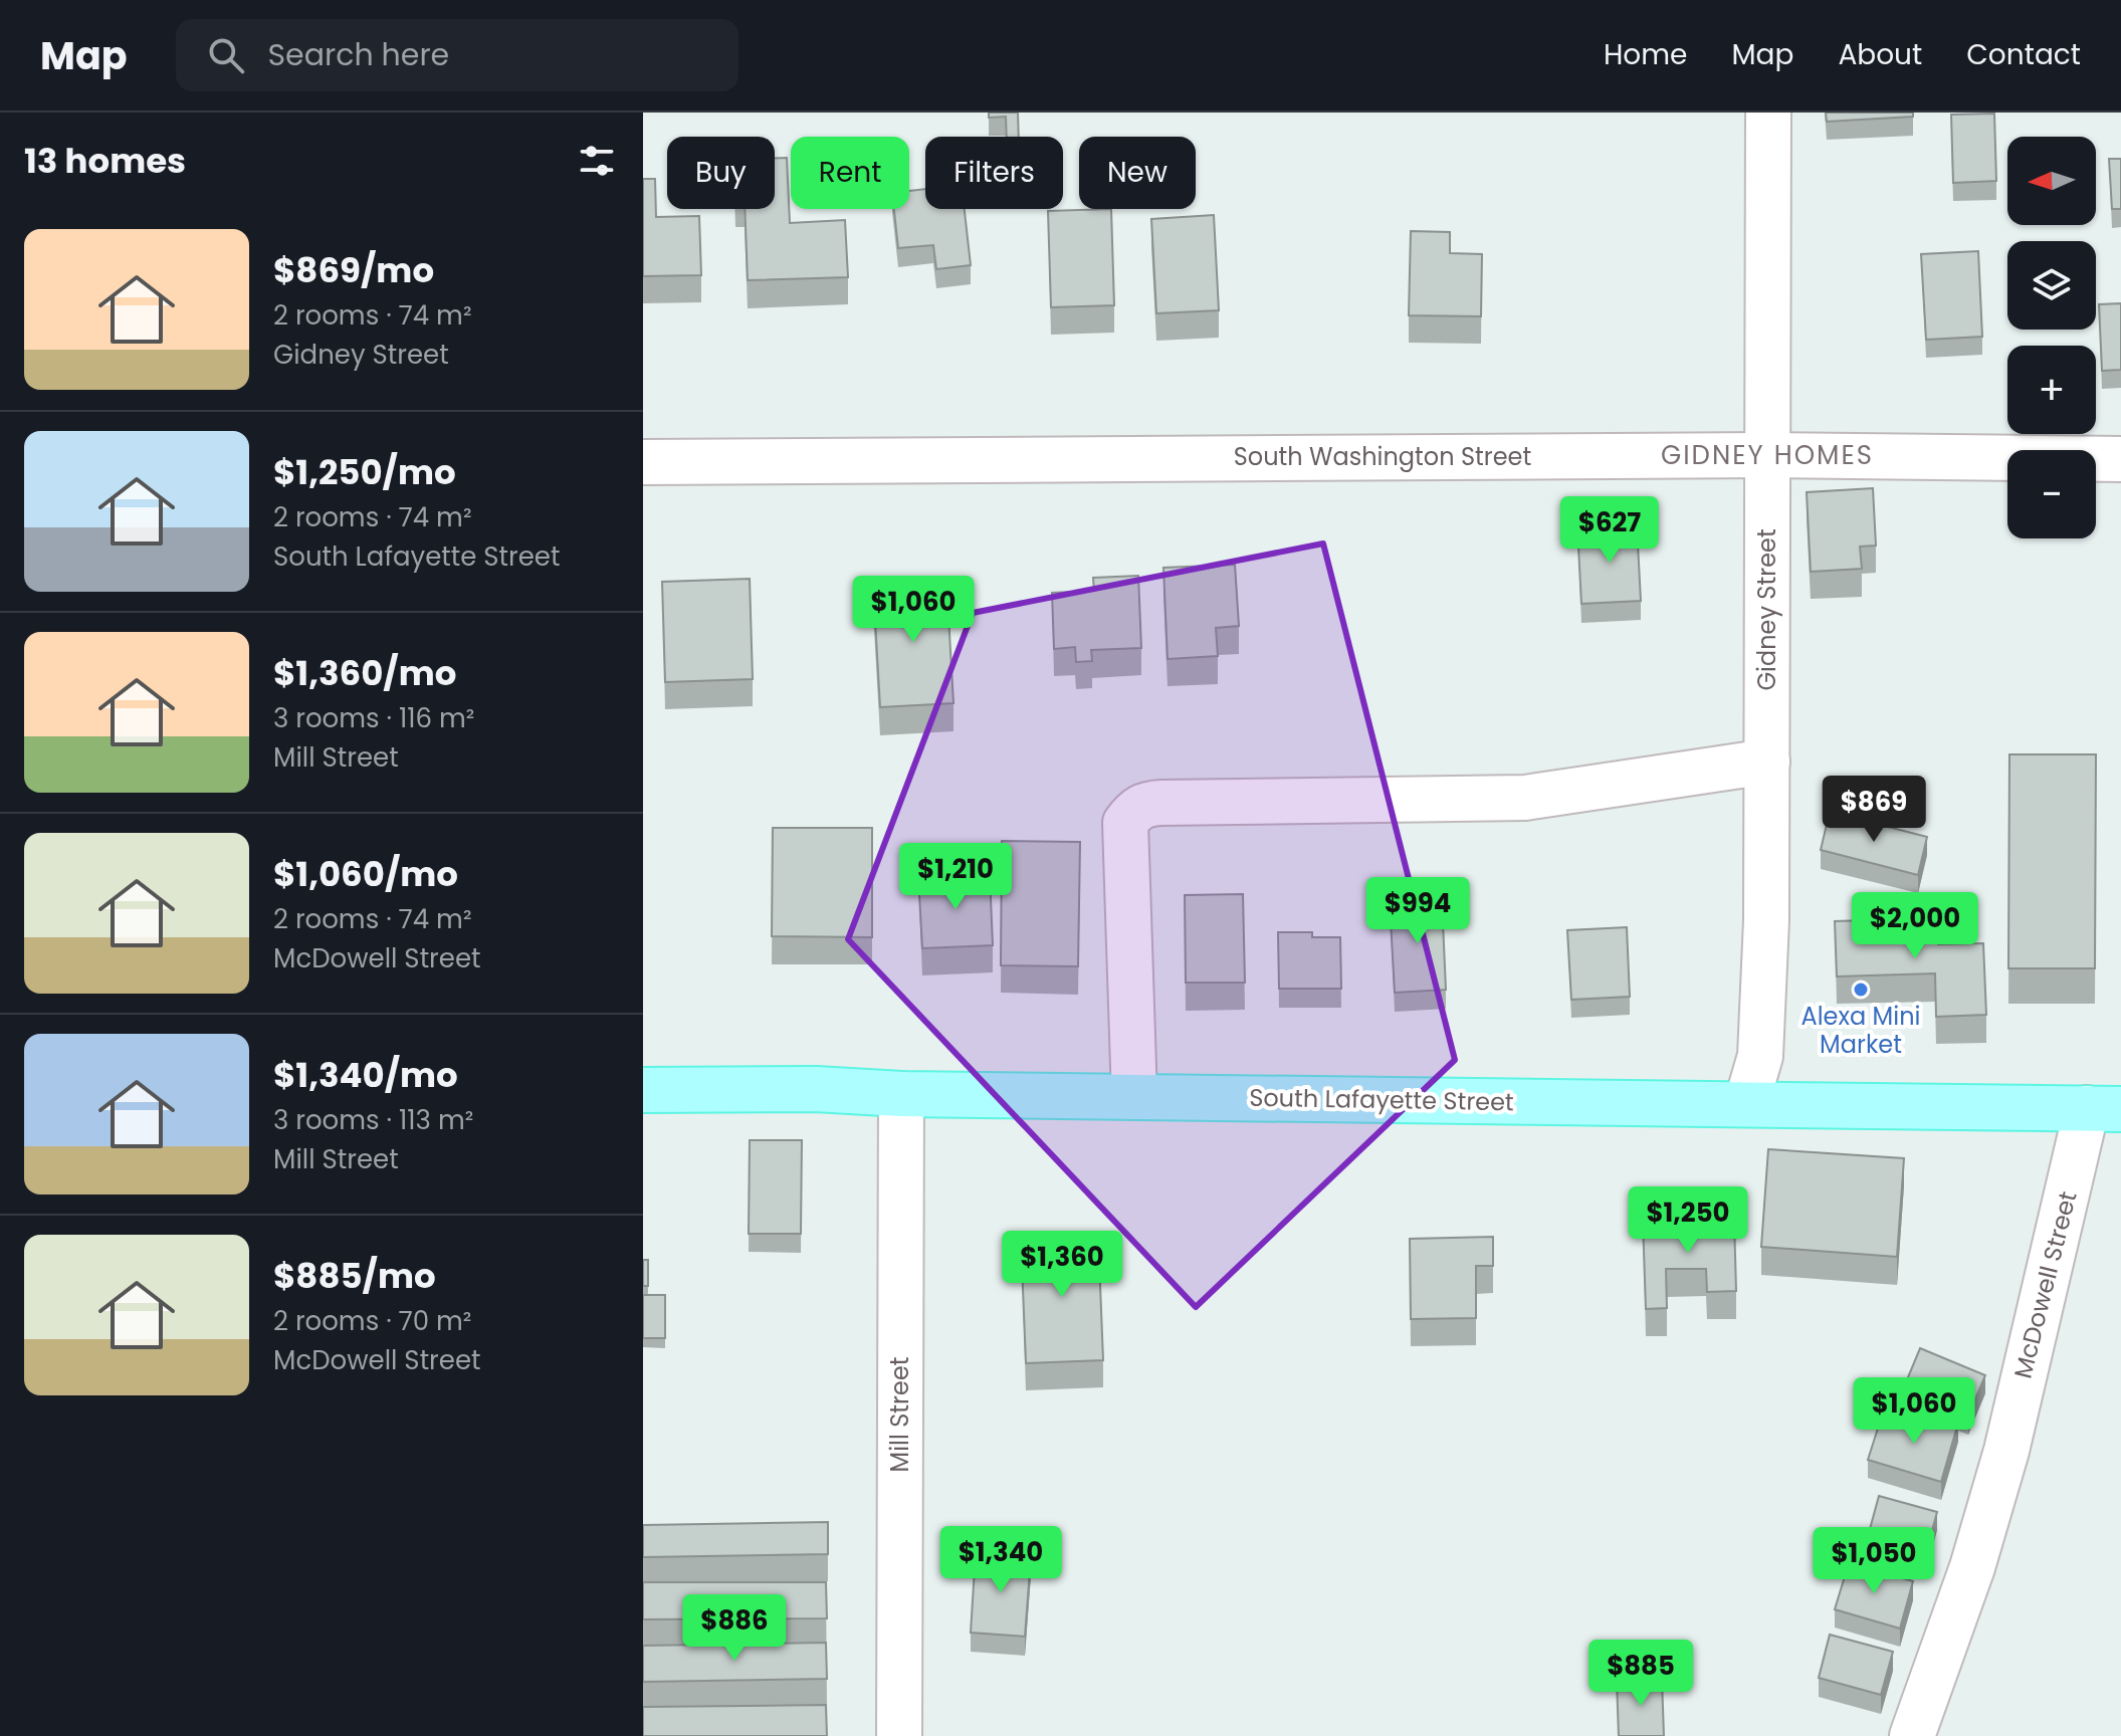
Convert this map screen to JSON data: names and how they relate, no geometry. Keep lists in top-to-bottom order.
{
  "streets": {
    "main road": ["South Lafayette Street"],
    "street": [
      "South Washington Street",
      "Gidney Street",
      "McDowell Street",
      "Mill Street"
    ]
  },
  "crossings": [
    ["South Washington Street", "Gidney Street"],
    ["Gidney Street", "South Lafayette Street"],
    ["South Lafayette Street", "McDowell Street"],
    ["South Lafayette Street", "Mill Street"]
  ],
  "districts": ["GIDNEY HOMES"],
  "places": ["Alexa Mini Market"],
  "north": "left",
  "page": {
    "header": "Map",
    "search": "Search here",
    "nav": [
      "Home",
      "Map",
      "About",
      "Contact"
    ],
    "heading": "13 homes",
    "map_buttons": ["+", "−"],
    "chip": [
      "Buy",
      "Rent",
      "Filters",
      "New"
    ],
    "list": [
      {
        "name": "$869/mo",
        "note": "2 rooms · 74 m² · Gidney Street"
      },
      {
        "name": "$1,250/mo",
        "note": "2 rooms · 74 m² · South Lafayette Street"
      },
      {
        "name": "$1,360/mo",
        "note": "3 rooms · 116 m² · Mill Street"
      },
      {
        "name": "$1,060/mo",
        "note": "2 rooms · 74 m² · McDowell Street"
      },
      {
        "name": "$1,340/mo",
        "note": "3 rooms · 113 m² · Mill Street"
      },
      {
        "name": "$885/mo",
        "note": "2 rooms · 70 m² · McDowell Street"
      }
    ],
    "price": [
      "$627",
      "$1,060",
      "$869",
      "$1,210",
      "$994",
      "$2,000",
      "$1,250",
      "$1,360",
      "$1,060",
      "$1,340",
      "$1,050",
      "$886",
      "$885"
    ]
  }
}
